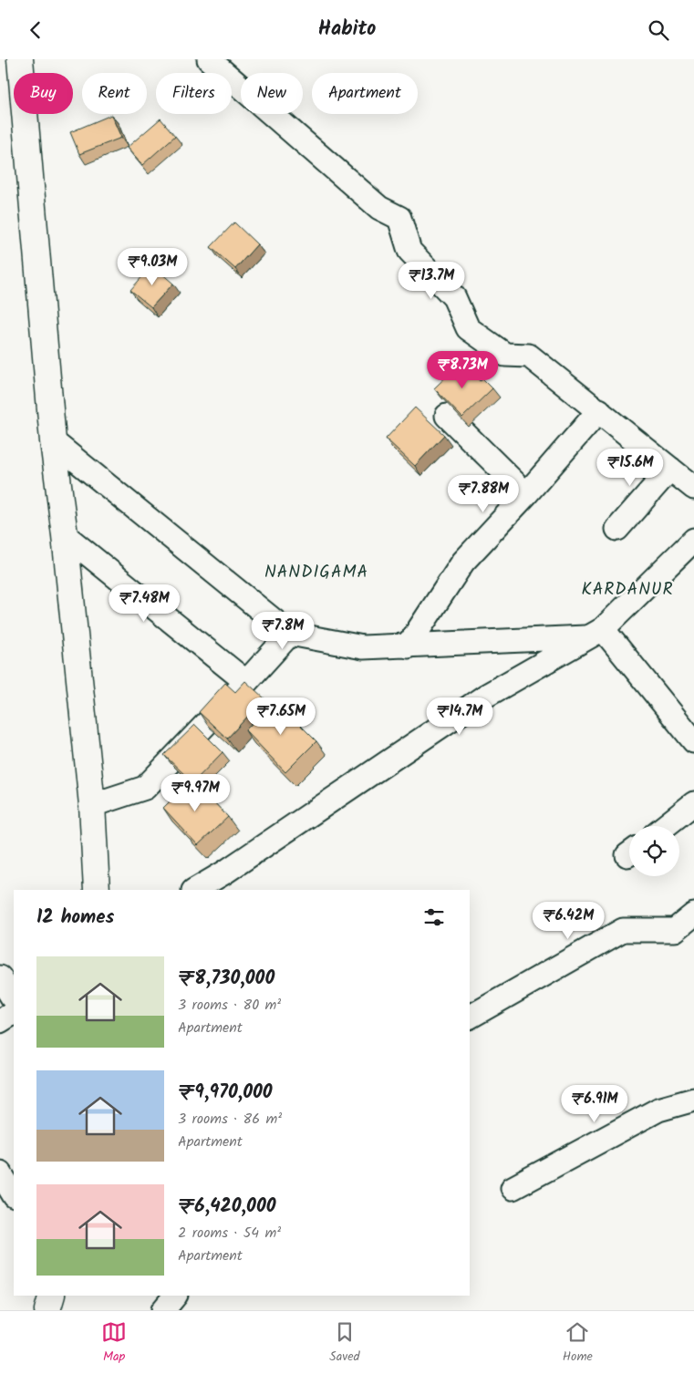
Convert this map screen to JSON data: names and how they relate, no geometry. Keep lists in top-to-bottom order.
{
  "districts": ["NANDIGAMA", "KARDANUR"],
  "page": {
    "header": "Habito",
    "chip": [
      "Buy",
      "Rent",
      "Filters",
      "New",
      "Apartment"
    ],
    "price": [
      "₹9.03M",
      "₹13.7M",
      "₹8.73M",
      "₹15.6M",
      "₹7.88M",
      "₹7.48M",
      "₹7.8M",
      "₹7.65M",
      "₹14.7M",
      "₹9.97M",
      "₹6.42M",
      "₹6.91M"
    ],
    "heading": "12 homes",
    "list": [
      {
        "name": "₹8,730,000",
        "note": "3 rooms · 80 m² · Apartment"
      },
      {
        "name": "₹9,970,000",
        "note": "3 rooms · 86 m² · Apartment"
      },
      {
        "name": "₹6,420,000",
        "note": "2 rooms · 54 m² · Apartment"
      }
    ],
    "tabs": ["Map", "Saved", "Home"]
  }
}
